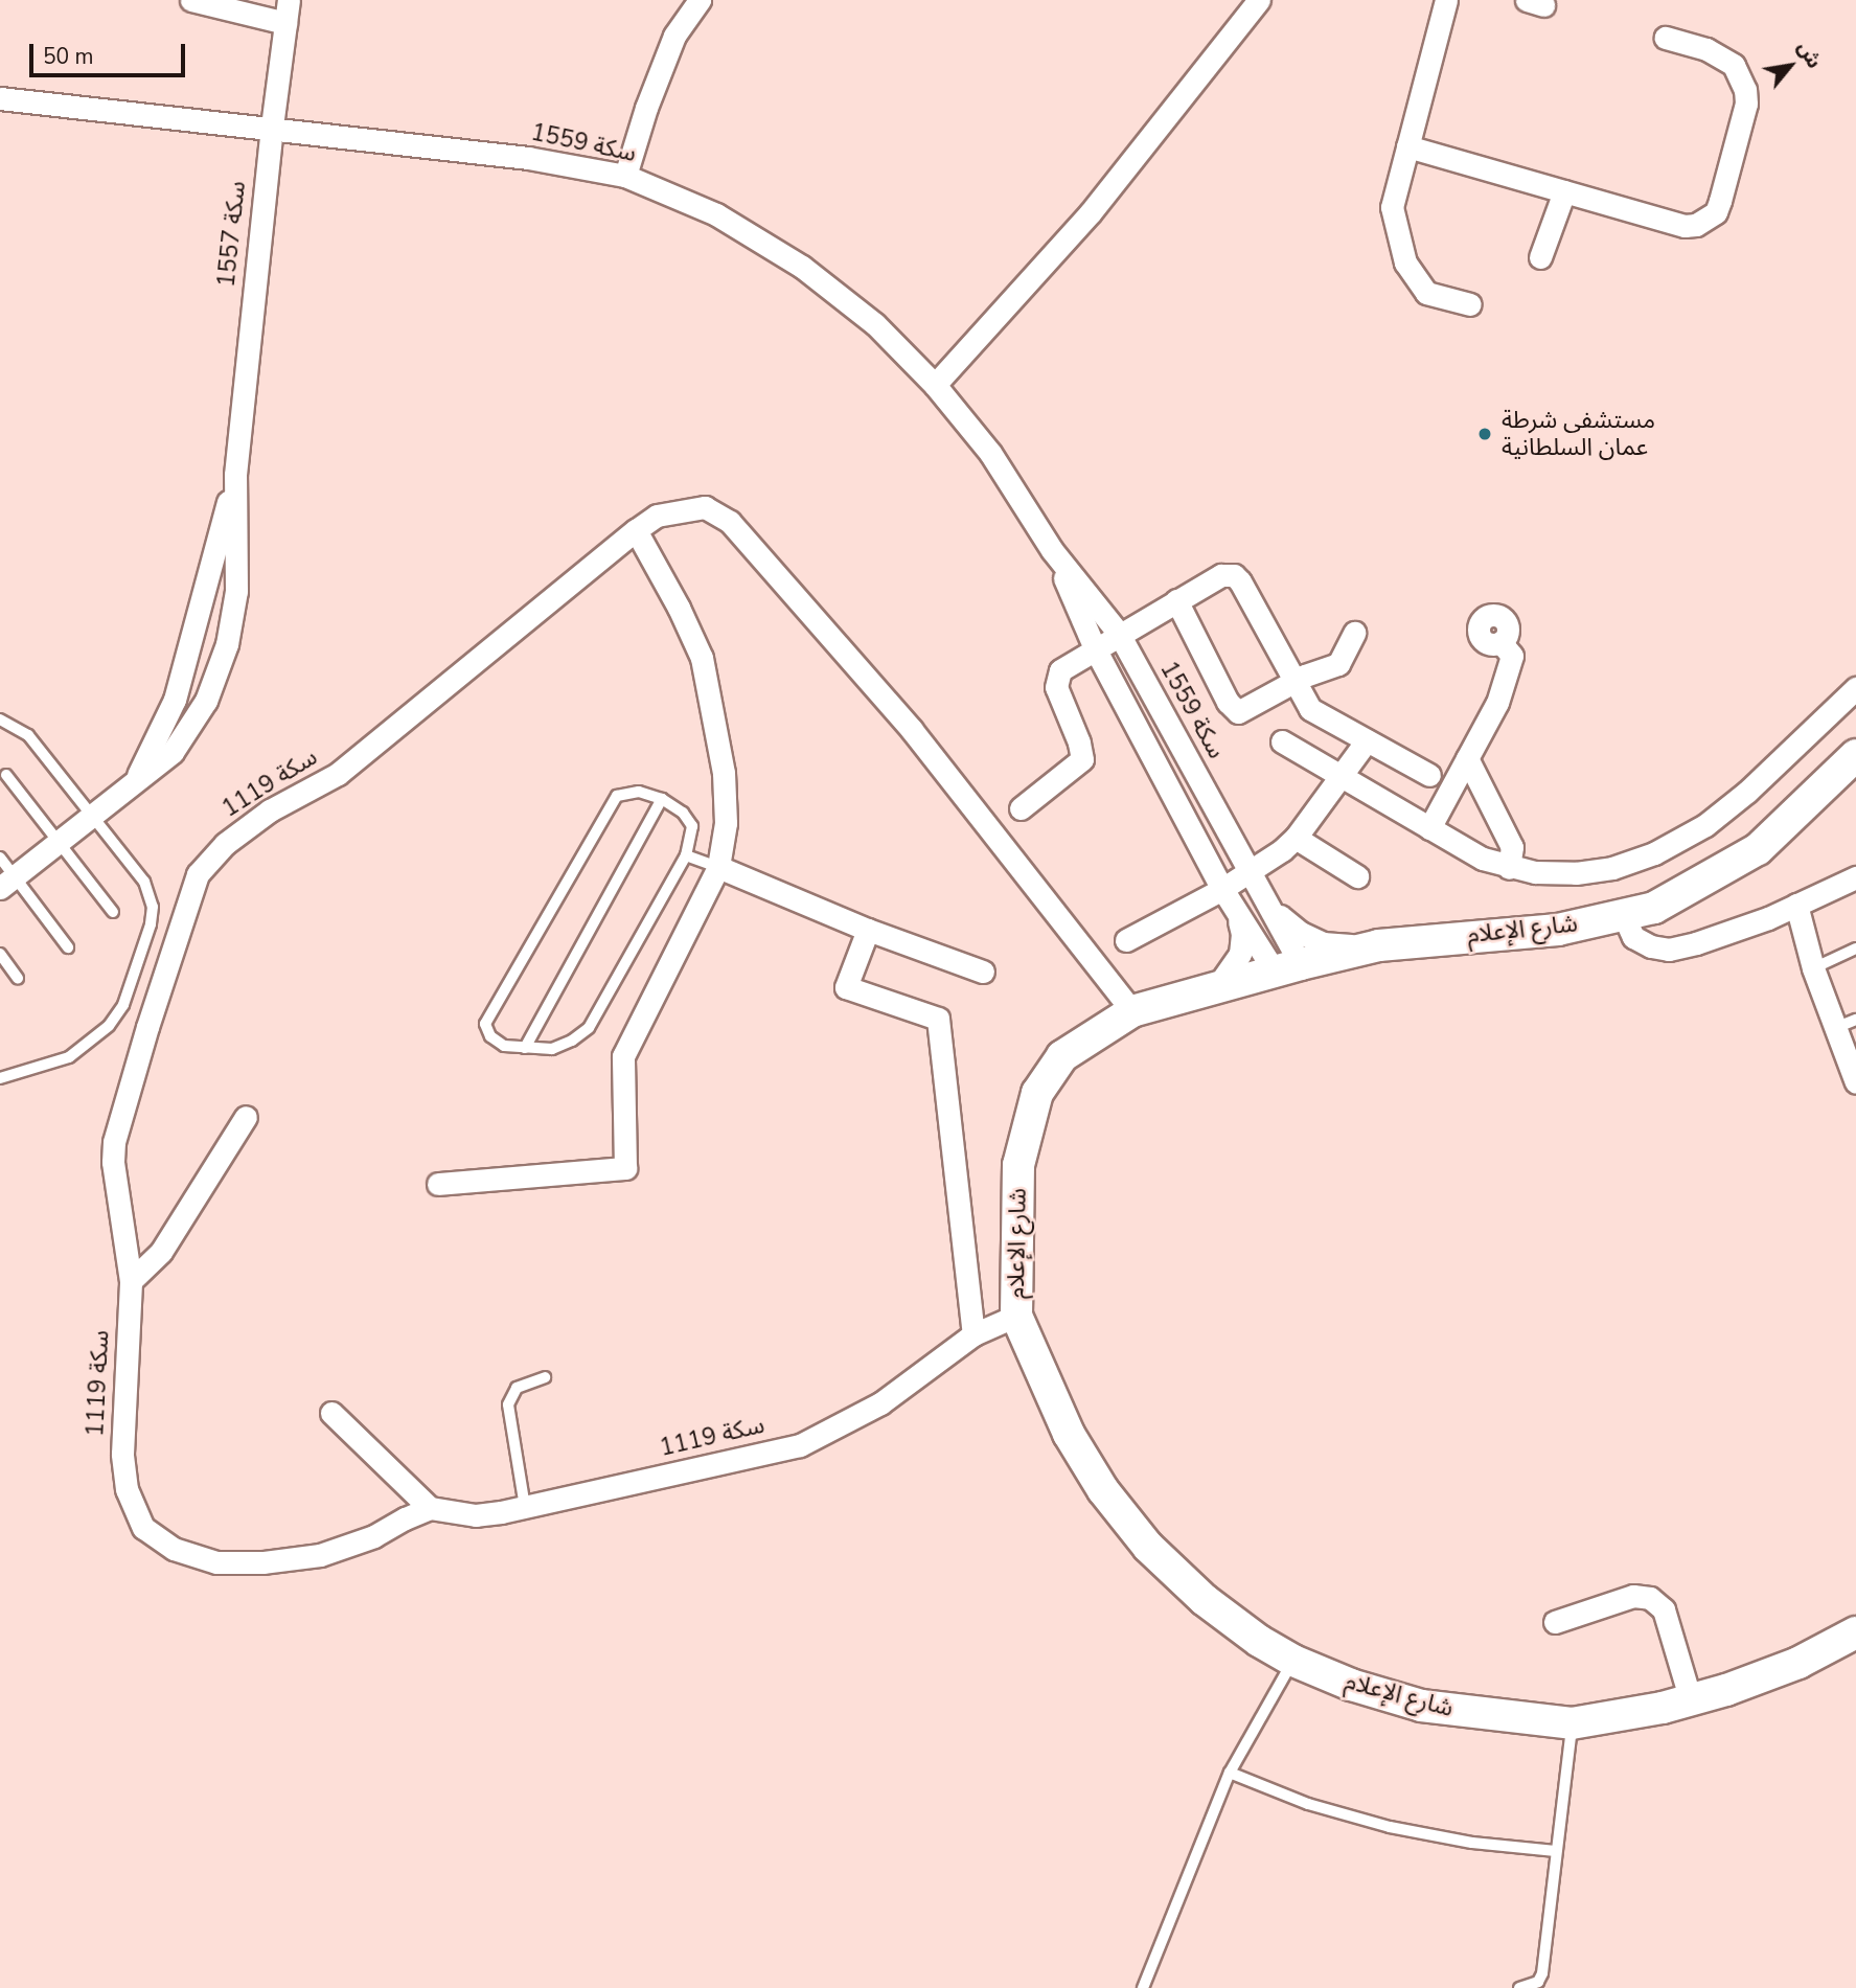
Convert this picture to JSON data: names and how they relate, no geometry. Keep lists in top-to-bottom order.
{
  "streets": {
    "main road": ["شارع الإعلام"],
    "street": ["سكة 1559", "سكة 1557", "سكة 1119"]
  },
  "crossings": [
    ["سكة 1559", "سكة 1557"],
    ["سكة 1559", "شارع الإعلام"],
    ["سكة 1119", "شارع الإعلام"]
  ],
  "places": ["مستشفى شرطة عمان السلطانية"],
  "scale_bar": "50 m",
  "north": "top right"
}
